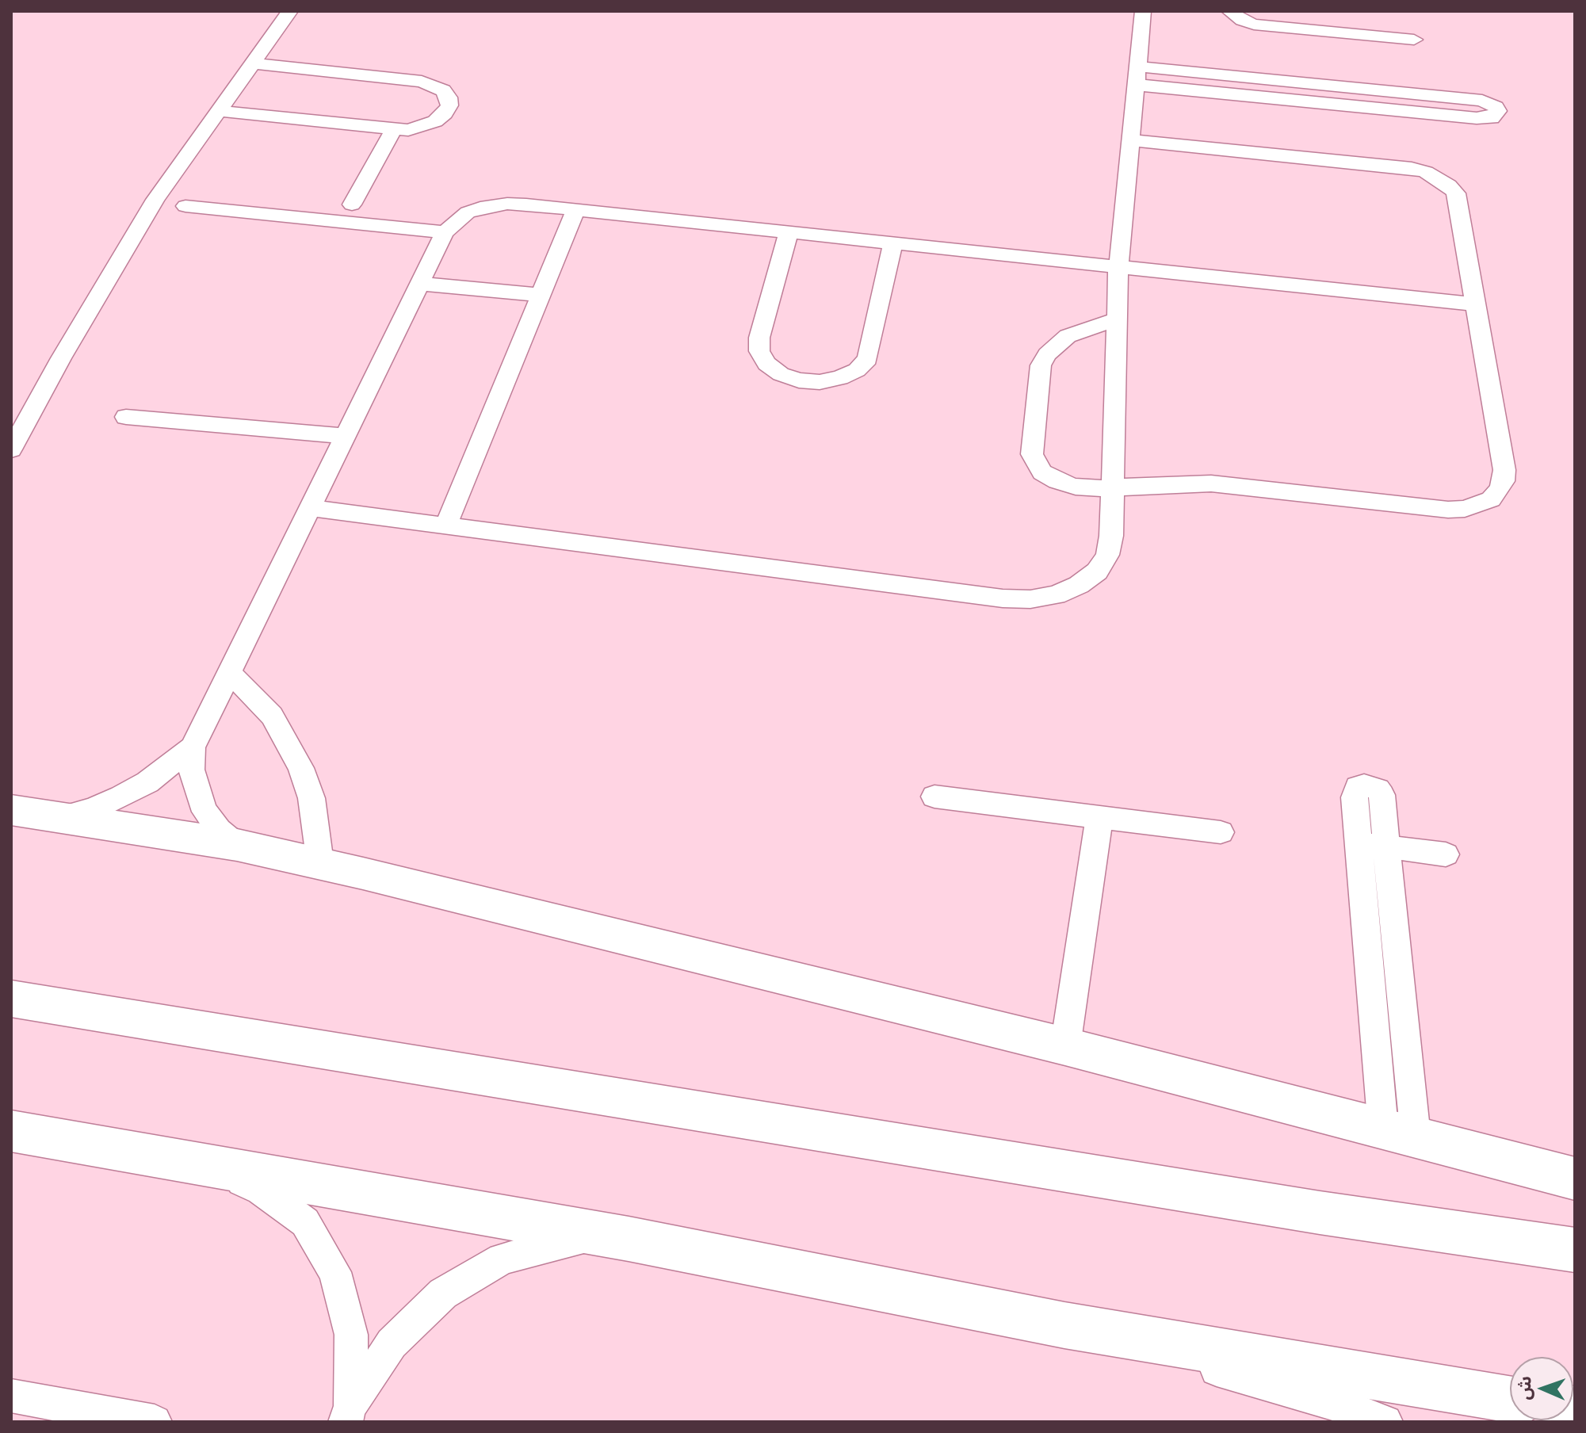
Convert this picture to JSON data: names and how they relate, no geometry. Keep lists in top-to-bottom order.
{
  "north": "left"
}
